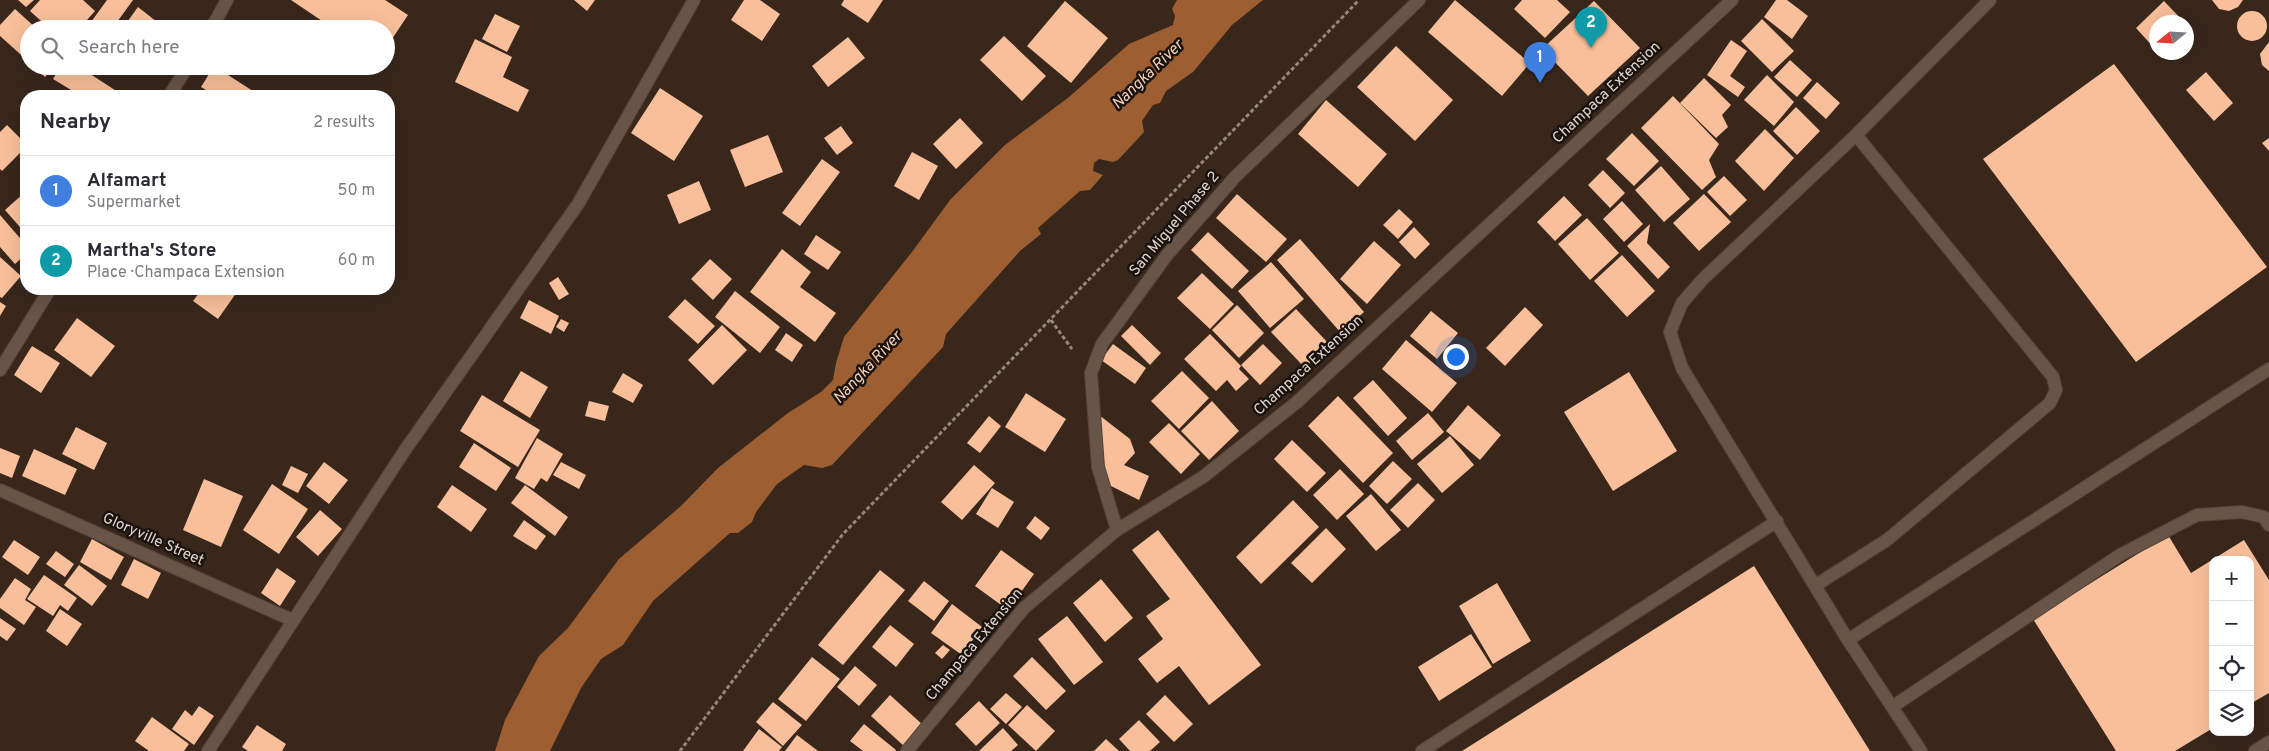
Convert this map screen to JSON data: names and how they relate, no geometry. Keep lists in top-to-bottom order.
{
  "streets": {
    "street": ["Champaca Extension", "San Miguel Phase 2", "Gloryville Street"]
  },
  "crossings": [
    ["Champaca Extension", "San Miguel Phase 2"]
  ],
  "water": ["Nangka River"],
  "north": "left",
  "page": {
    "pins": ["2", "1"],
    "search": "Search here",
    "heading": ["Nearby", "2 results"],
    "list": [
      {
        "mark": "1",
        "name": "Alfamart",
        "note": "Supermarket",
        "value": "50 m"
      },
      {
        "mark": "2",
        "name": "Martha's Store",
        "note": "Place · Champaca Extension",
        "value": "60 m"
      }
    ],
    "map_buttons": ["+", "−"]
  }
}
